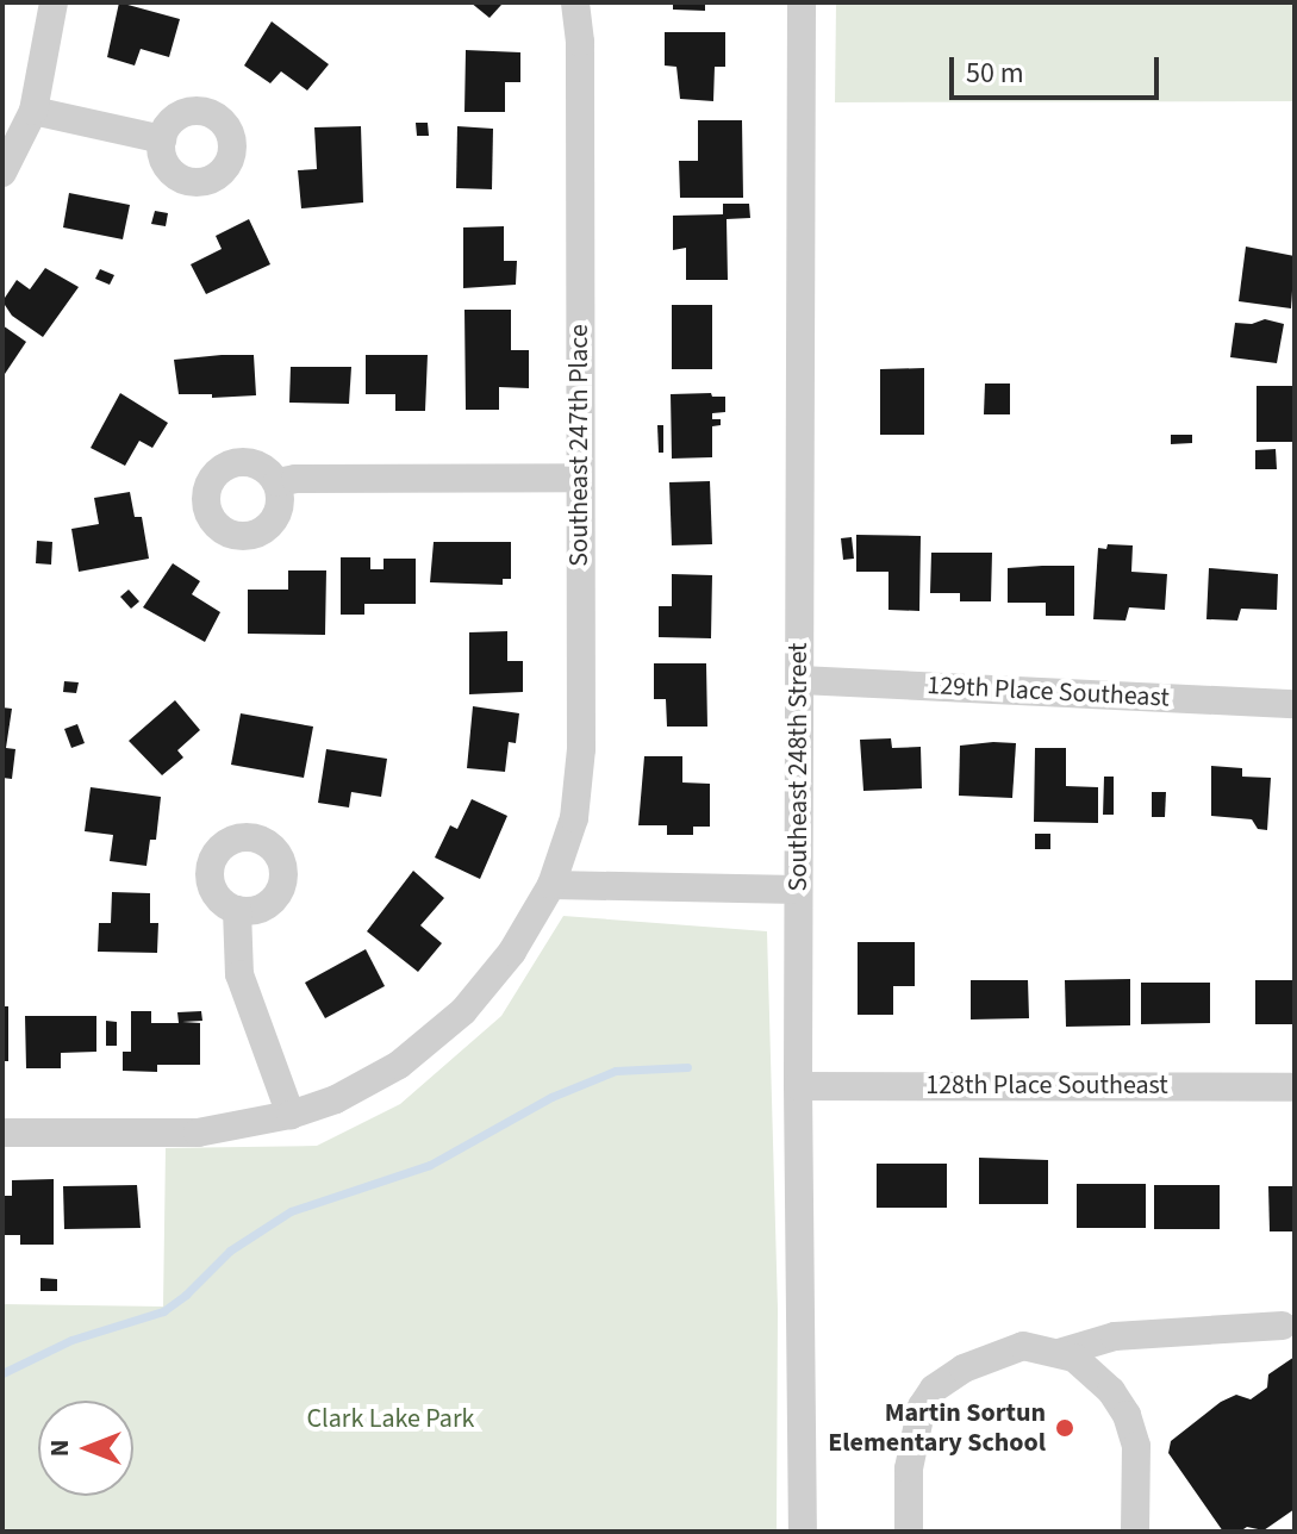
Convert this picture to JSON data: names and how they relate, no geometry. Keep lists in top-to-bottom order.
{
  "streets": {
    "street": [
      "Southeast 247th Place",
      "129th Place Southeast",
      "Southeast 248th Street",
      "128th Place Southeast"
    ]
  },
  "crossings": [
    ["129th Place Southeast", "Southeast 248th Street"],
    ["Southeast 248th Street", "128th Place Southeast"]
  ],
  "parks": ["Clark Lake Park"],
  "places": ["Martin Sortun Elementary School"],
  "scale_bar": "50 m",
  "north": "left"
}
